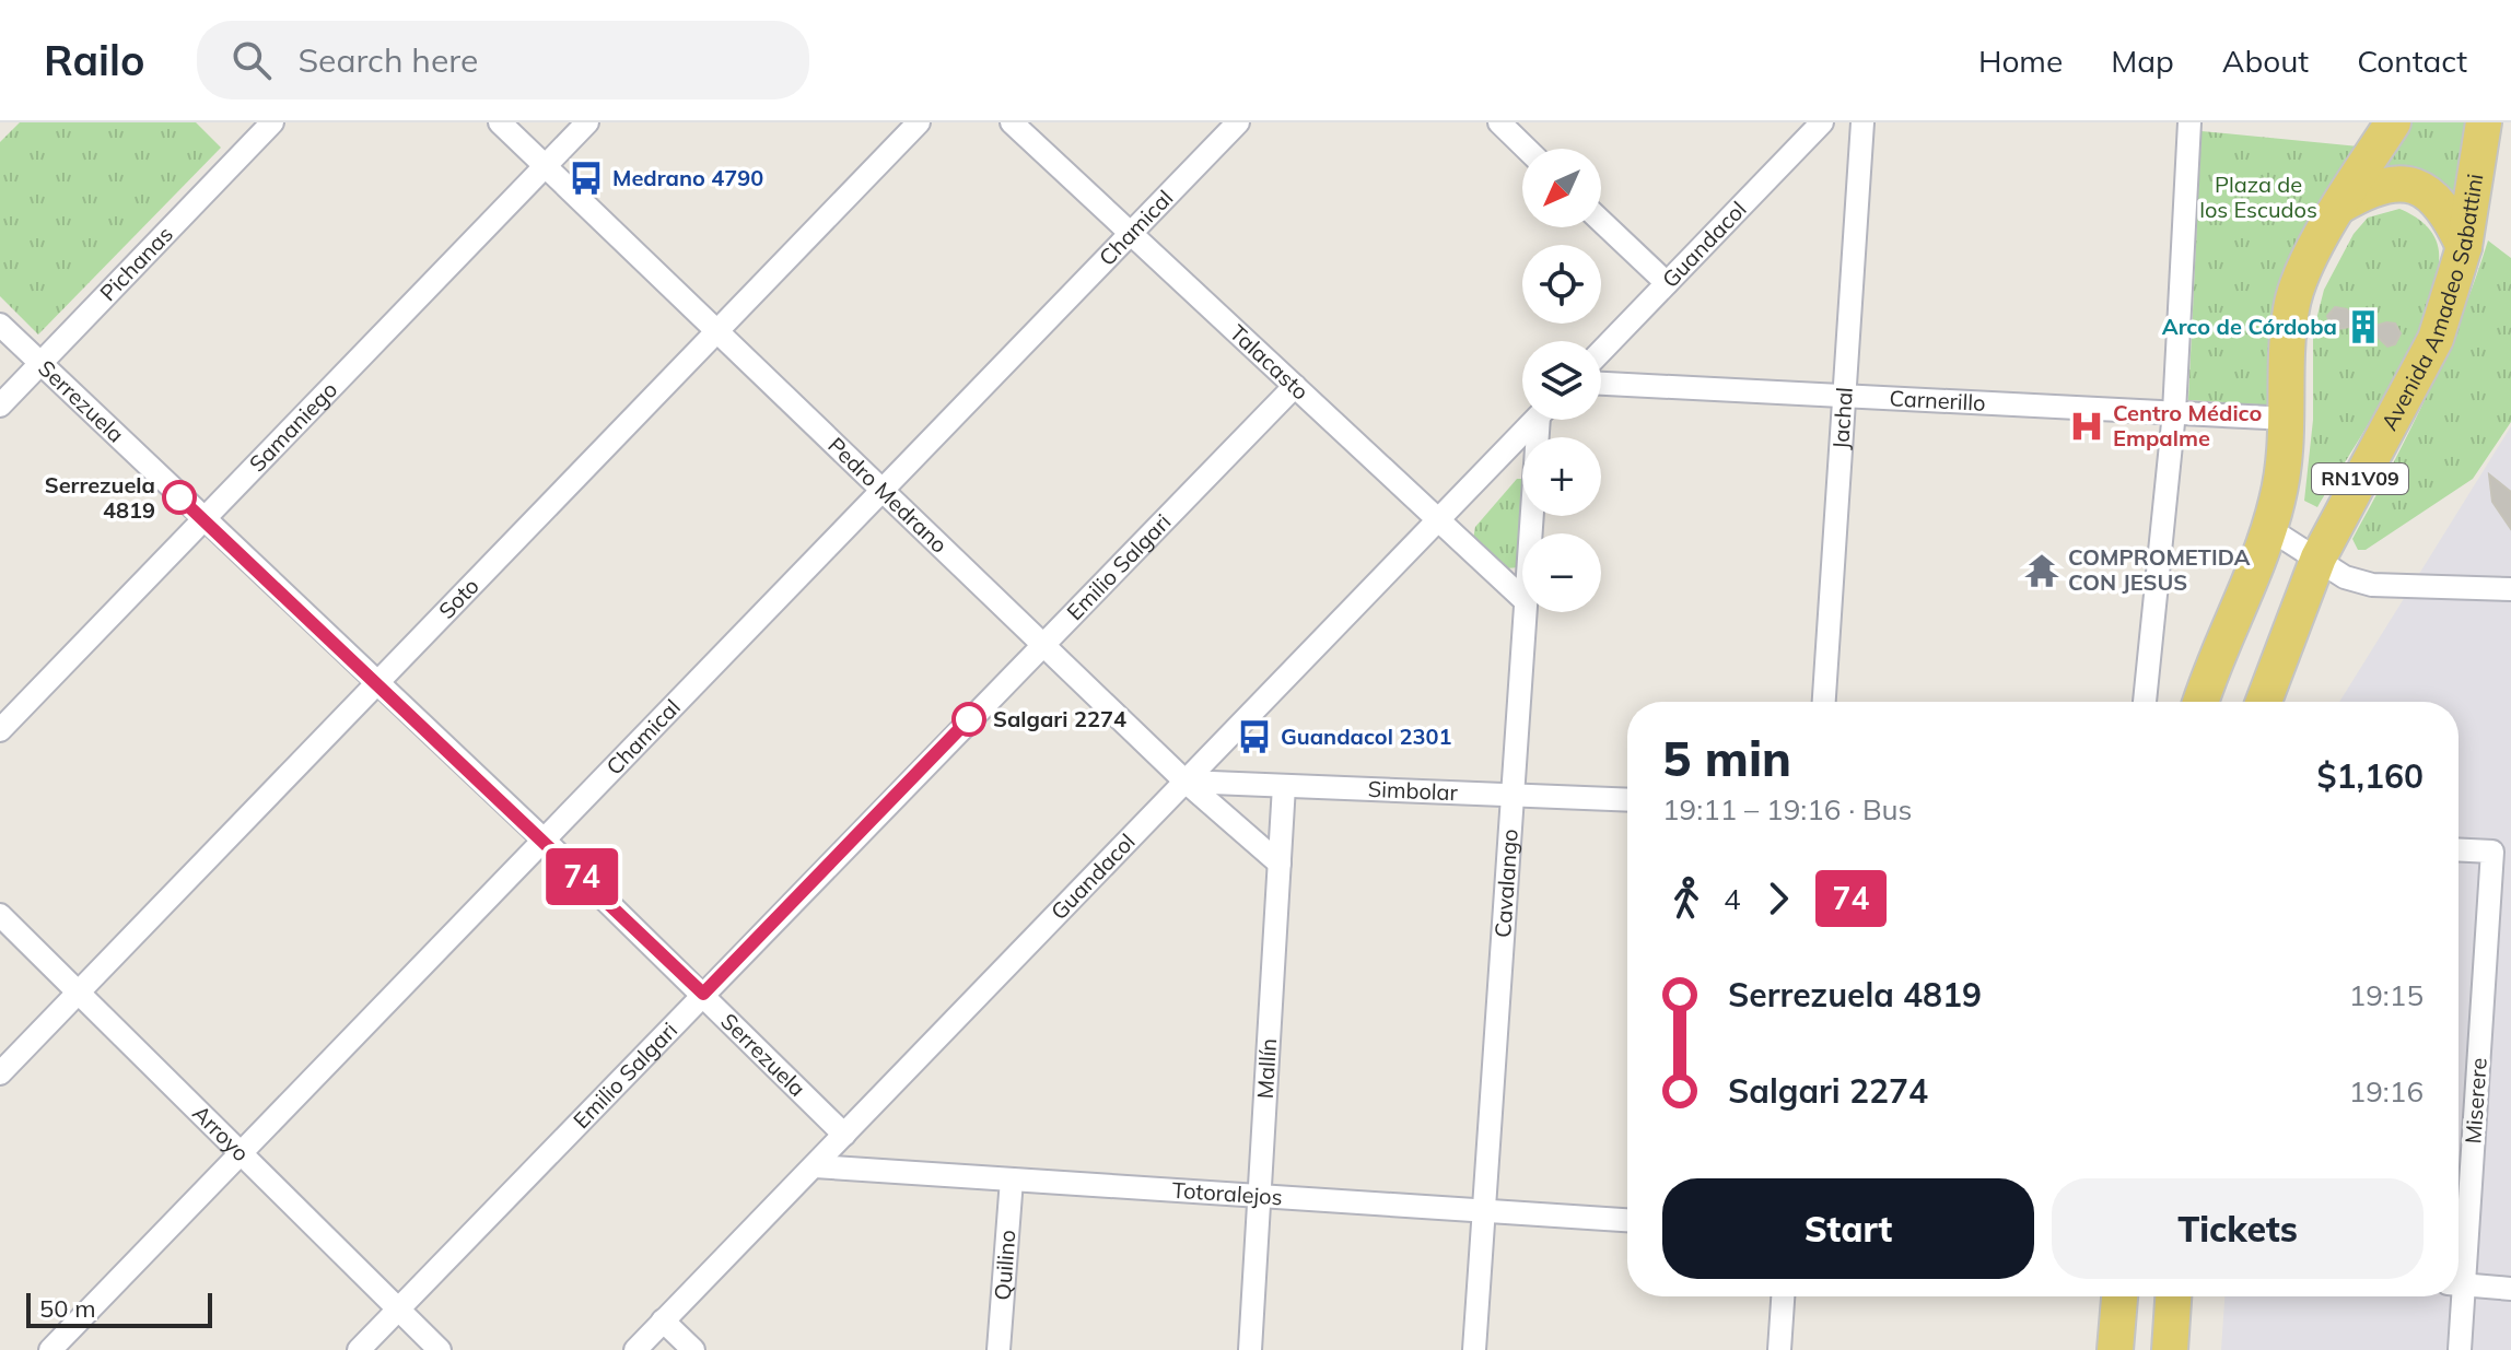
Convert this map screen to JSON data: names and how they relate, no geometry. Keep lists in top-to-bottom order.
{
  "streets": {
    "main road": ["Avenida Amadeo Sabattini", "RN1V09"],
    "street": [
      "Chamical",
      "Guandacol",
      "Pichanas",
      "Talacasto",
      "Carnerillo",
      "Serrezuela",
      "Jachal",
      "Samaniego",
      "Pedro Medrano",
      "Emilio Salgari",
      "Soto",
      "Simbolar",
      "Cavalango",
      "Mallín",
      "Miserere",
      "Arroyo",
      "Totoralejos",
      "Quilino"
    ]
  },
  "crossings": [
    ["Chamical", "Talacasto"],
    ["Chamical", "Serrezuela"],
    ["Chamical", "Pedro Medrano"],
    ["Chamical", "Arroyo"],
    ["Guandacol", "Talacasto"],
    ["Guandacol", "Serrezuela"],
    ["Guandacol", "Pedro Medrano"],
    ["Guandacol", "Simbolar"],
    ["Guandacol", "Totoralejos"],
    ["Pichanas", "Serrezuela"],
    ["Talacasto", "Emilio Salgari"],
    ["Carnerillo", "Jachal"],
    ["Carnerillo", "RN1V09"],
    ["Serrezuela", "Samaniego"],
    ["Serrezuela", "Emilio Salgari"],
    ["Serrezuela", "Soto"],
    ["Samaniego", "Pedro Medrano"],
    ["Pedro Medrano", "Emilio Salgari"],
    ["Pedro Medrano", "Soto"],
    ["Pedro Medrano", "Simbolar"],
    ["Pedro Medrano", "Mallín"],
    ["Emilio Salgari", "Arroyo"],
    ["Soto", "Arroyo"],
    ["Simbolar", "Cavalango"],
    ["Simbolar", "Mallín"],
    ["Cavalango", "Totoralejos"],
    ["Mallín", "Totoralejos"],
    ["Totoralejos", "Quilino"]
  ],
  "parks": ["Plaza de los Escudos"],
  "places": {
    "bus stop": ["Medrano 4790", "Guandacol 2301"],
    "building": ["Arco de Córdoba"],
    "hospital": ["Centro Médico Empalme"],
    "other": ["Serrezuela 4819", "Salgari 2274"],
    "temple": ["COMPROMETIDA CON JESUS"]
  },
  "lines": ["bus line 74"],
  "scale_bar": "50 m",
  "north": "bottom left",
  "page": {
    "header": "Railo",
    "search": "Search here",
    "nav": [
      "Home",
      "Map",
      "About",
      "Contact"
    ],
    "on_map": "74",
    "map_buttons": ["+", "−"],
    "heading": ["5 min", "19:11 – 19:16 · Bus", "$1,160"],
    "legs": ["4", "74"],
    "list": [
      {
        "name": "Serrezuela 4819",
        "value": "19:15"
      },
      {
        "name": "Salgari 2274",
        "value": "19:16"
      }
    ],
    "buttons": ["Start", "Tickets"],
    "scale": "50 m"
  }
}
